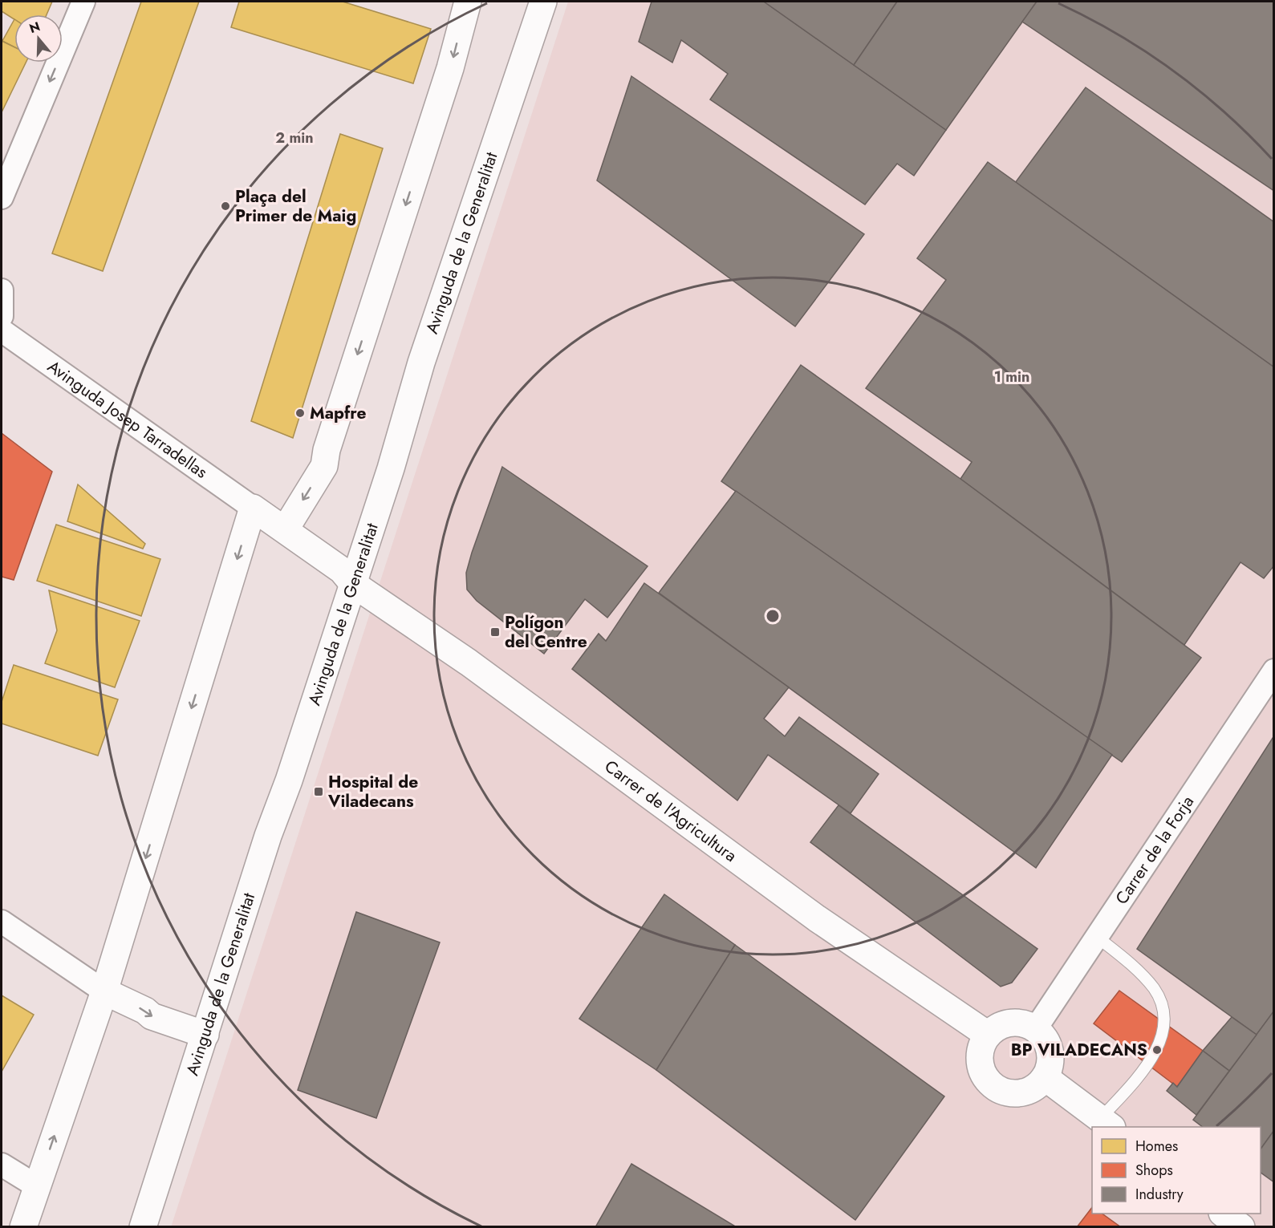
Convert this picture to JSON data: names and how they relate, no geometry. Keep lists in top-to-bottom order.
{
  "streets": {
    "street": [
      "Avinguda de la Generalitat",
      "Avinguda Josep Tarradellas",
      "Carrer de l'Agricultura",
      "Carrer de la Forja"
    ]
  },
  "crossings": [
    ["Avinguda de la Generalitat", "Carrer de l'Agricultura"],
    ["Avinguda Josep Tarradellas", "Carrer de l'Agricultura"],
    ["Carrer de l'Agricultura", "Carrer de la Forja"]
  ],
  "places": {
    "other": ["Plaça del Primer de Maig", "Mapfre", "BP VILADECANS"],
    "transit": ["Polígon del Centre", "Hospital de Viladecans"]
  },
  "legend": ["Homes", "Shops", "Industry"],
  "north": "top",
  "rings": ["2 min", "1 min"]
}
